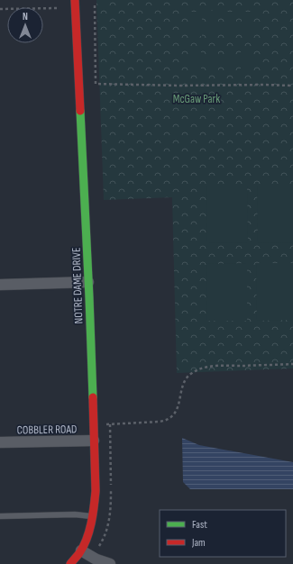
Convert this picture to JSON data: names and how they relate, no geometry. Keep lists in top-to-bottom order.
{
  "streets": {
    "street": ["NOTRE DAME DRIVE", "COBBLER ROAD"]
  },
  "crossings": [
    ["NOTRE DAME DRIVE", "COBBLER ROAD"]
  ],
  "parks": ["McGaw Park"],
  "legend": ["Fast", "Jam"],
  "north": "top"
}
